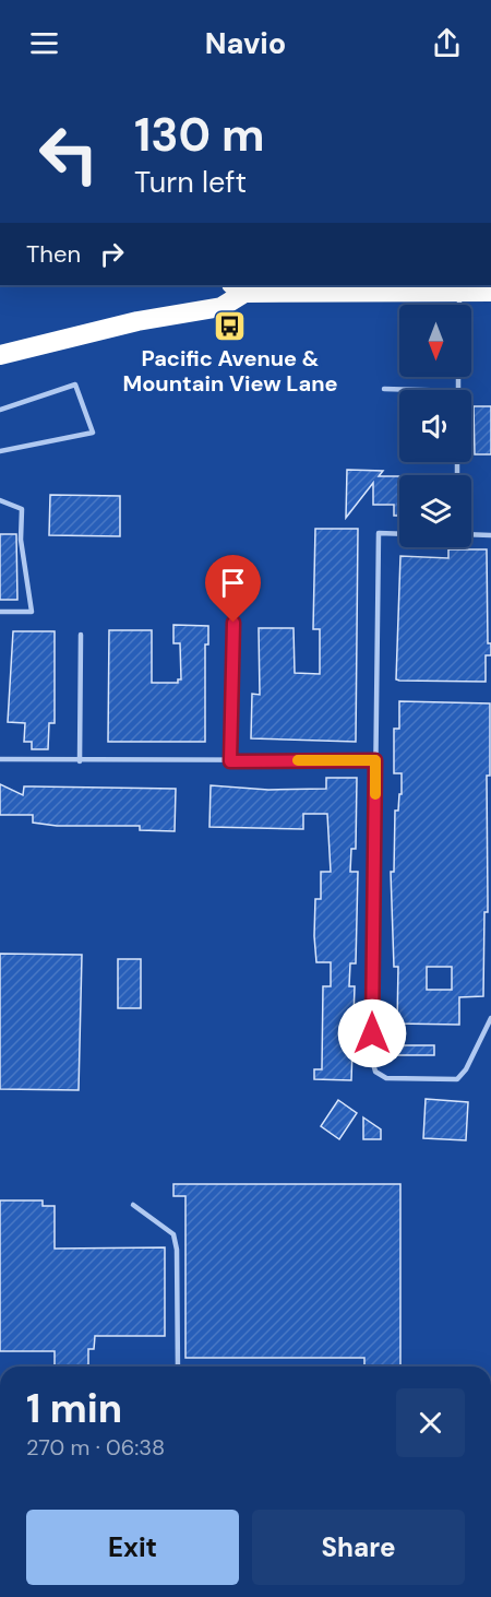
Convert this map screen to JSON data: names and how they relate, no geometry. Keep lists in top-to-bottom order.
{
  "places": {
    "bus stop": ["Pacific Avenue & Mountain View Lane"]
  },
  "north": "bottom",
  "page": {
    "header": "Navio",
    "turn": ["130 m", "Turn left"],
    "then": "Then",
    "heading": ["1 min", "270 m · 06:38"],
    "buttons": ["Exit", "Share"]
  }
}
